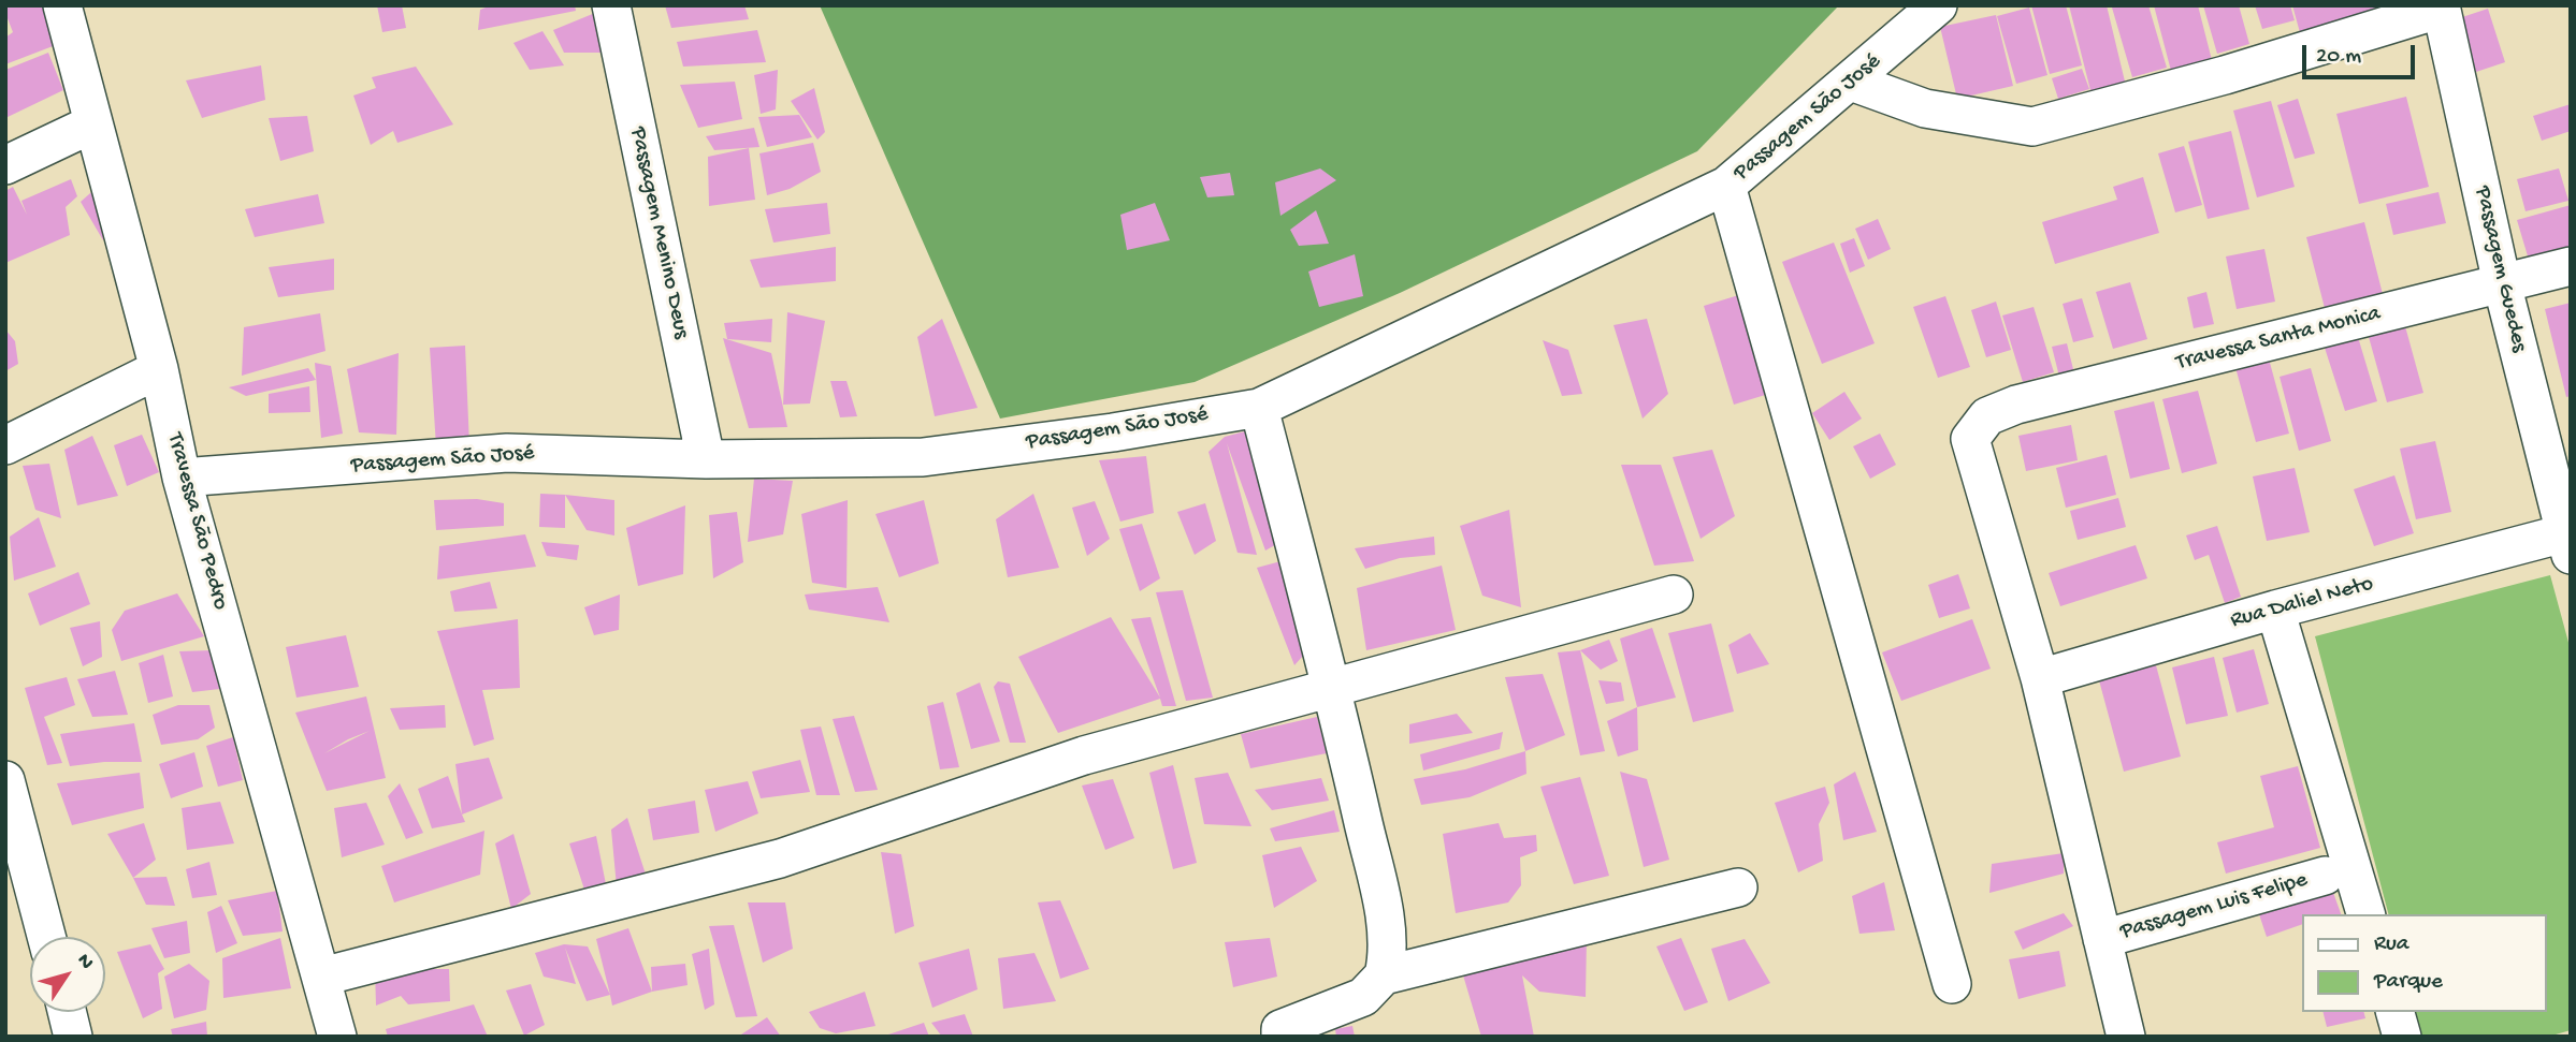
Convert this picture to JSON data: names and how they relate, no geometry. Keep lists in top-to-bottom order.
{
  "streets": {
    "street": [
      "Passagem São José",
      "Passagem Menino Deus",
      "Passagem Guedes",
      "Travessa Santa Monica",
      "Travessa São Pedro",
      "Rua Daliel Neto",
      "Passagem Luis Felipe"
    ]
  },
  "crossings": [
    ["Passagem São José", "Passagem Menino Deus"],
    ["Passagem São José", "Travessa São Pedro"],
    ["Passagem Guedes", "Travessa Santa Monica"],
    ["Passagem Guedes", "Rua Daliel Neto"],
    ["Travessa Santa Monica", "Rua Daliel Neto"]
  ],
  "legend": ["Rua", "Parque"],
  "scale_bar": "20 m",
  "north": "top right"
}
